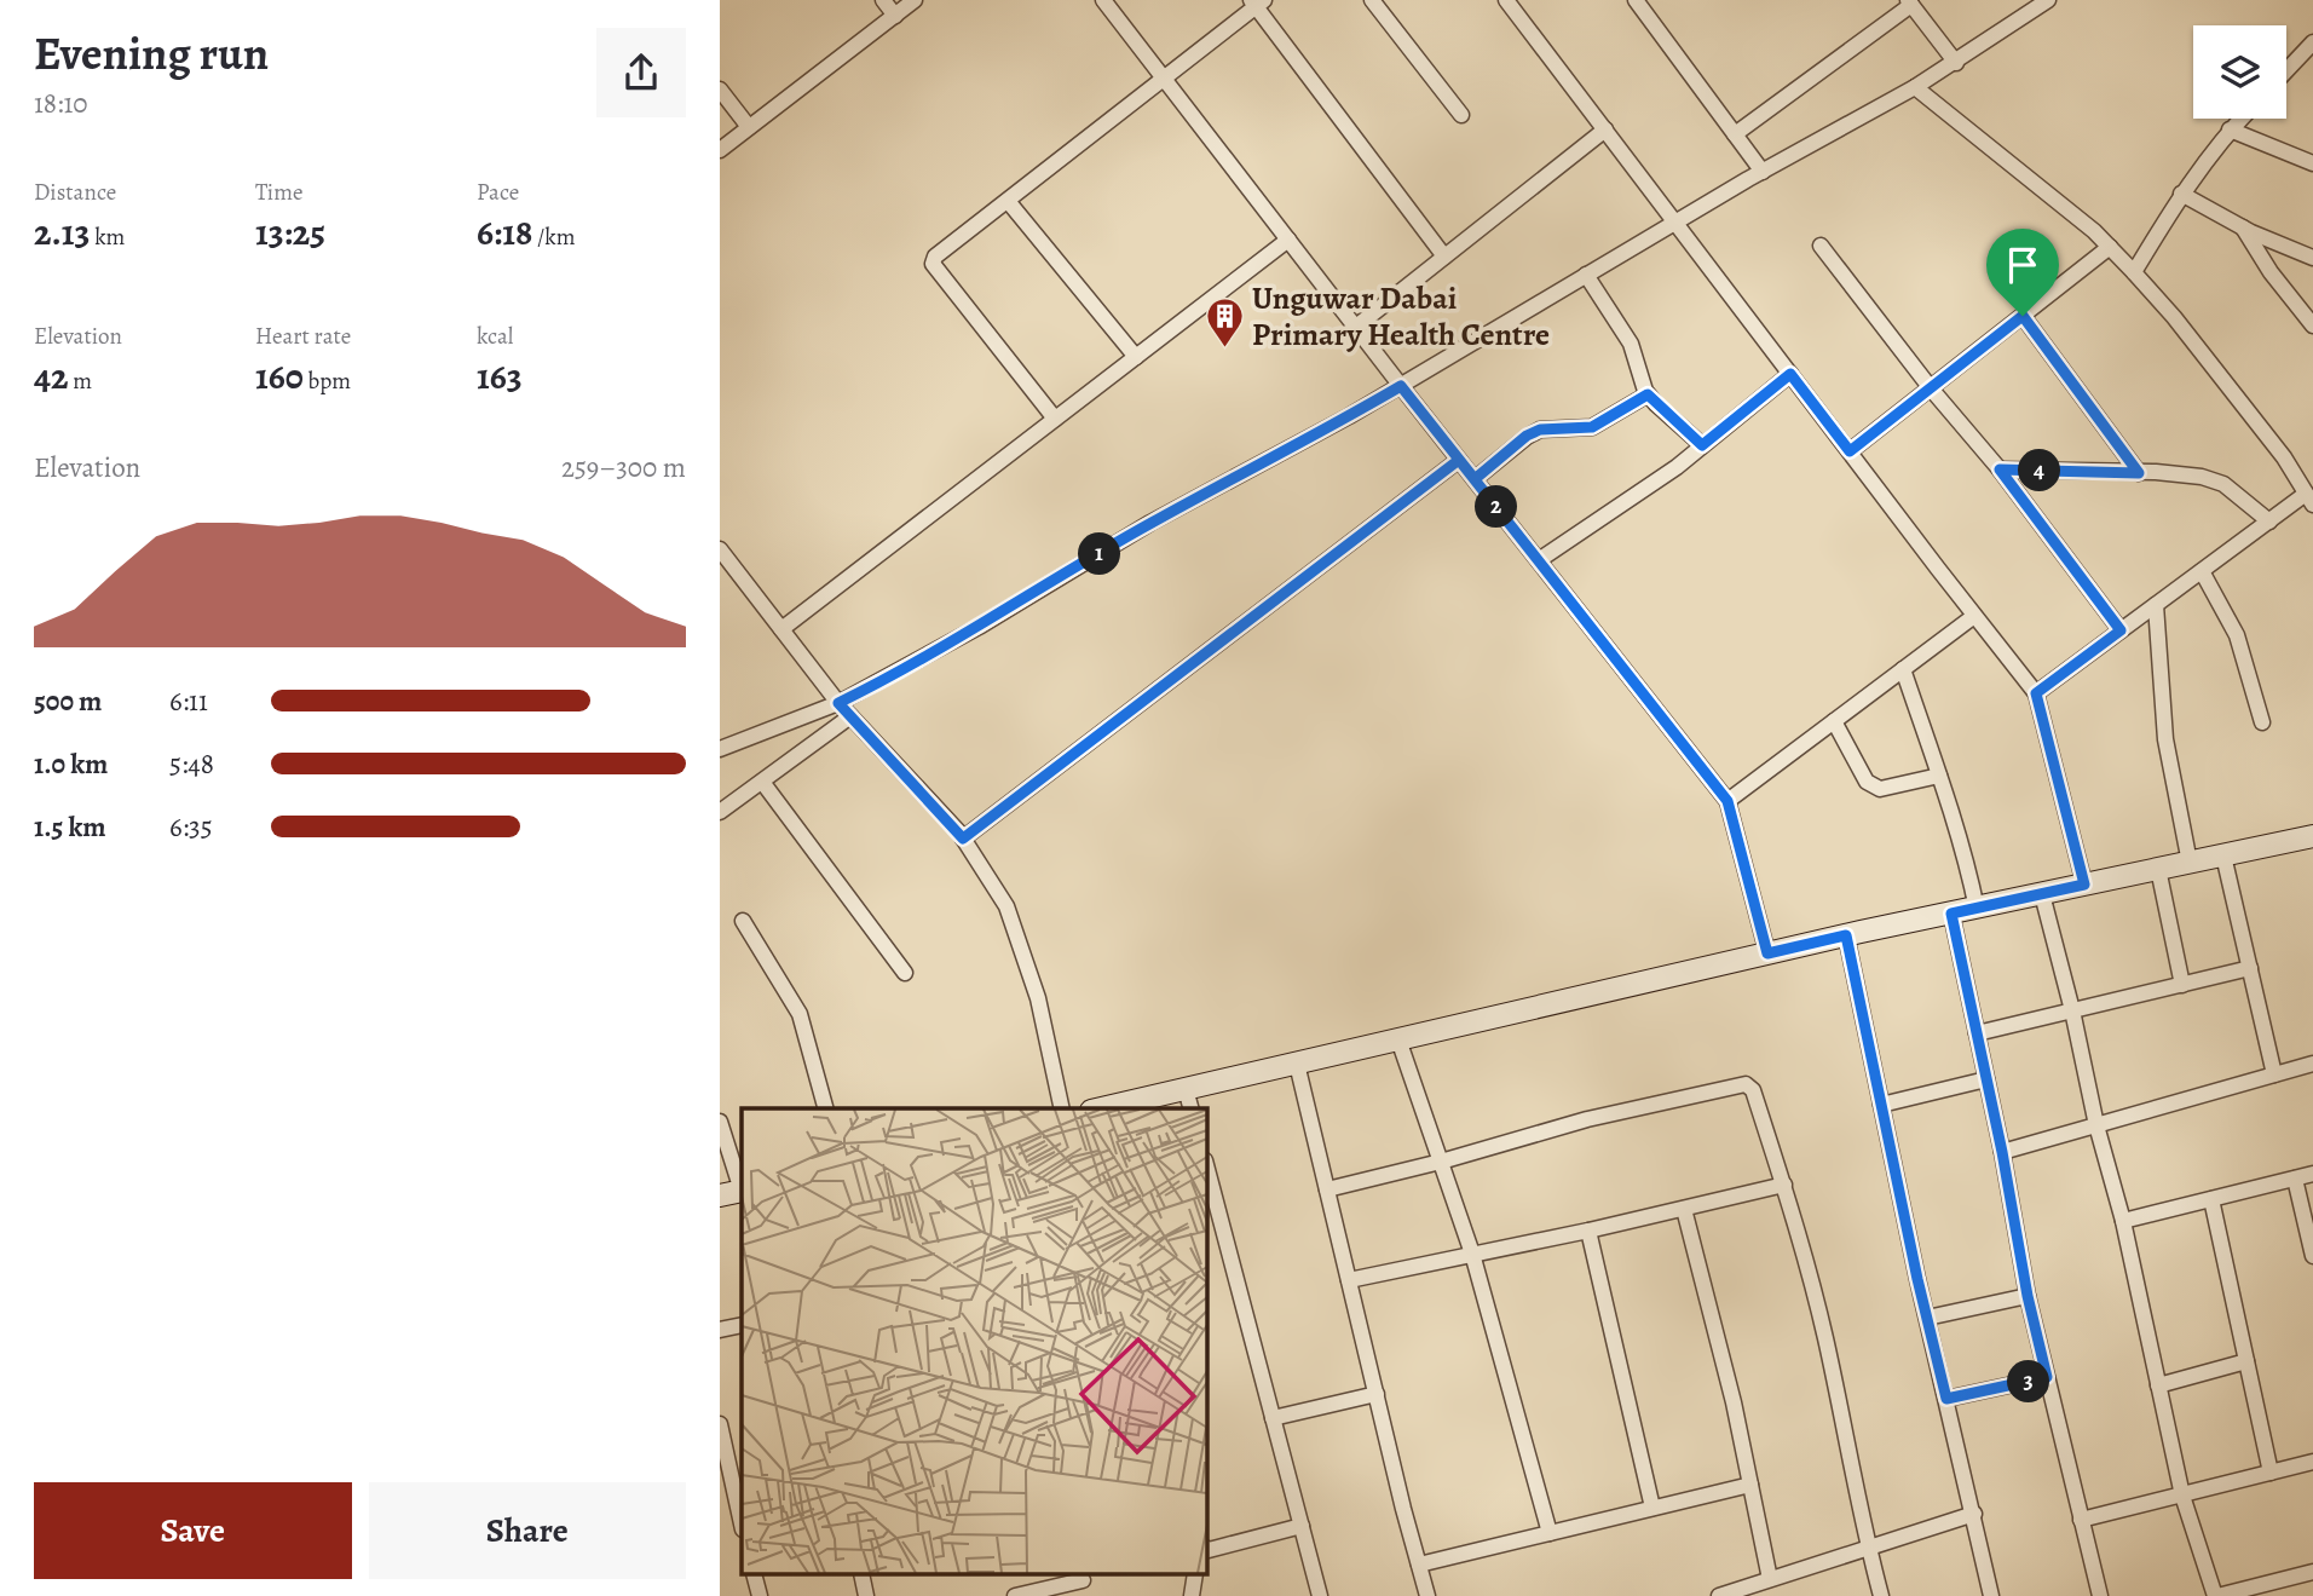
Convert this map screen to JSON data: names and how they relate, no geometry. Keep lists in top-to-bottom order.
{
  "places": {
    "building": ["Unguwar Dabai Primary Health Centre"]
  },
  "page": {
    "heading": ["Evening run", "18:10"],
    "stats": [
      ["Distance", "2.13 km"],
      ["Time", "13:25"],
      ["Pace", "6:18 /km"],
      ["Elevation", "42 m"],
      ["Heart rate", "160 bpm"],
      ["kcal", "163"]
    ],
    "chart": ["Elevation", "259–300 m"],
    "pins": [
      "4",
      "2",
      "1",
      "3"
    ],
    "list": [
      {
        "name": "500 m",
        "note": "6:11"
      },
      {
        "name": "1.0 km",
        "note": "5:48"
      },
      {
        "name": "1.5 km",
        "note": "6:35"
      }
    ],
    "buttons": ["Save", "Share"]
  }
}
